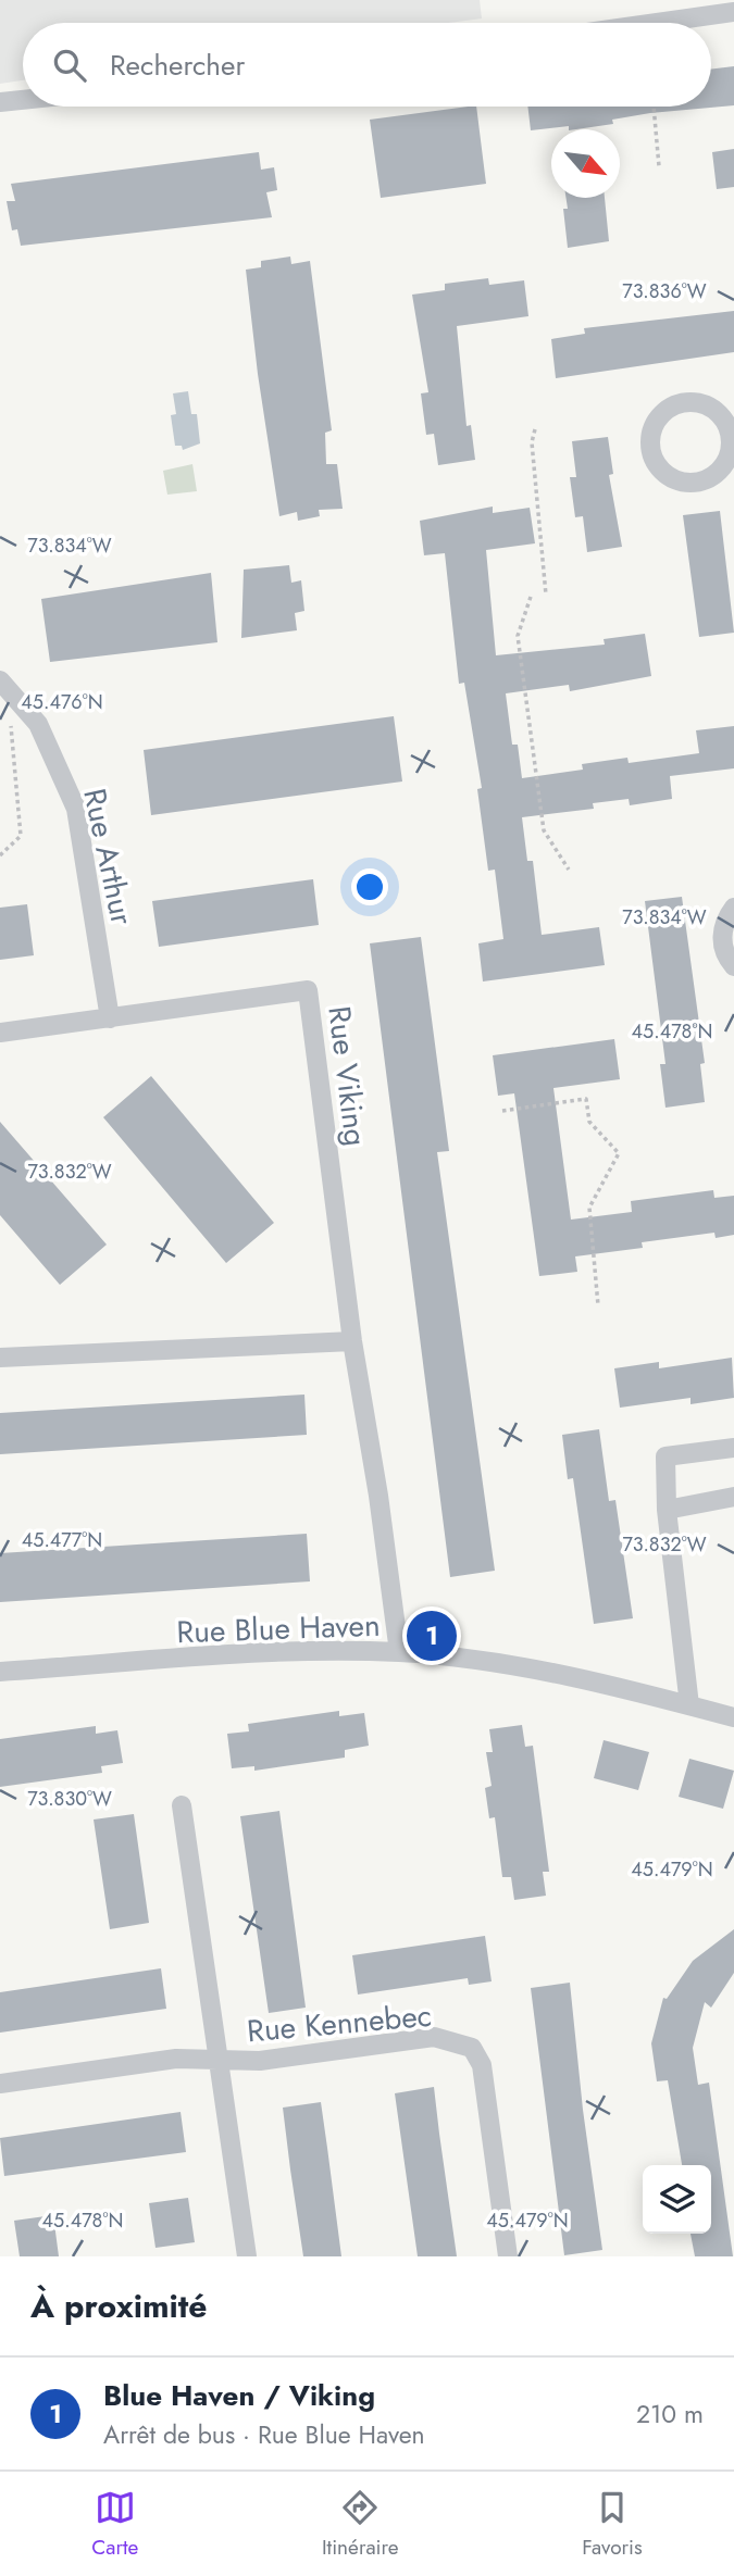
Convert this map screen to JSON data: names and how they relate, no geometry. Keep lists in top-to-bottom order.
{
  "streets": {
    "street": [
      "Rue Arthur",
      "Rue Viking",
      "Rue Blue Haven",
      "Rue Kennebec"
    ]
  },
  "crossings": [
    ["Rue Arthur", "Rue Viking"],
    ["Rue Viking", "Rue Blue Haven"]
  ],
  "north": "bottom right",
  "page": {
    "search": "Rechercher",
    "pins": "1",
    "heading": "À proximité",
    "list": [
      {
        "mark": "1",
        "name": "Blue Haven / Viking",
        "note": "Arrêt de bus · Rue Blue Haven",
        "value": "210 m"
      }
    ],
    "nav": ["Carte", "Itinéraire", "Favoris"]
  },
  "coordinates": [
    "73.836°W",
    "73.834°W",
    "45.476°N",
    "45.478°N",
    "73.832°W",
    "45.477°N",
    "73.830°W",
    "45.479°N"
  ]
}
